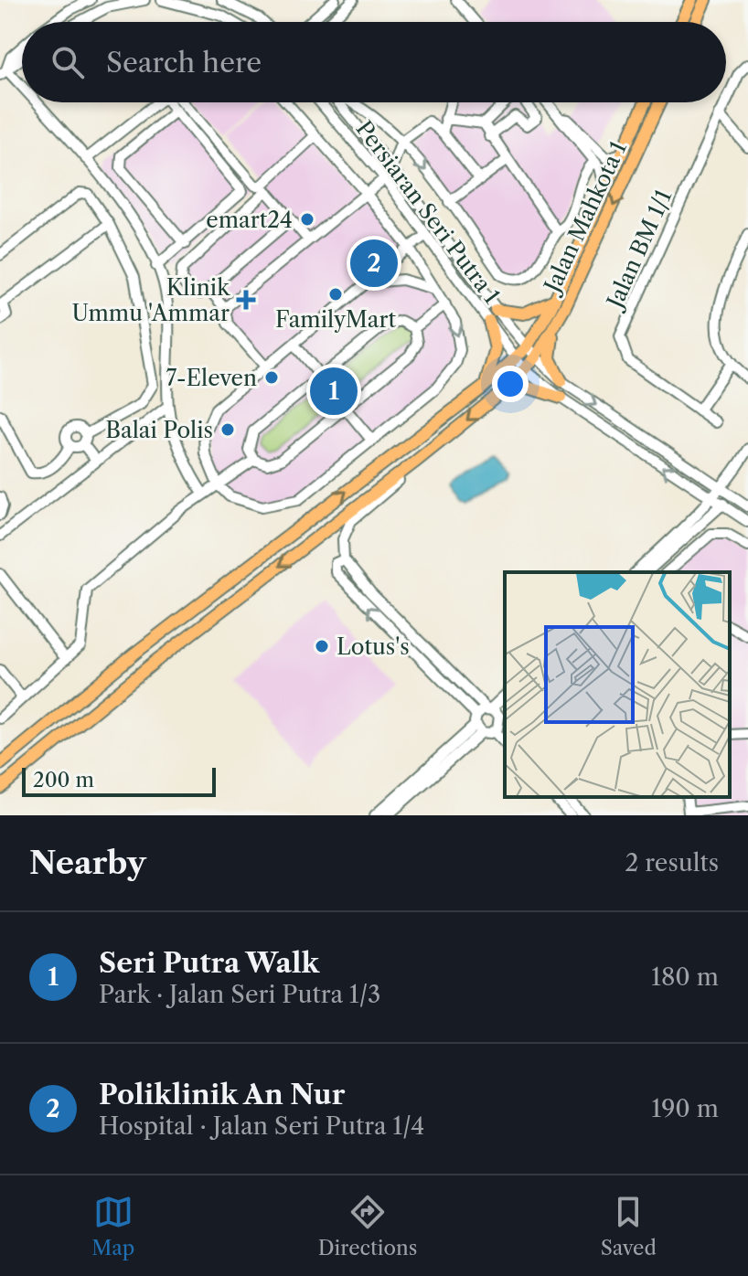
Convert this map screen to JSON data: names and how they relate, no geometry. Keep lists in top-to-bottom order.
{
  "streets": {
    "main road": ["Jalan Mahkota 1"],
    "street": ["Persiaran Seri Putra 1", "Jalan BM 1/1"]
  },
  "crossings": [
    ["Persiaran Seri Putra 1", "Jalan Mahkota 1"]
  ],
  "places": {
    "other": [
      "emart24",
      "FamilyMart",
      "7-Eleven",
      "Balai Polis",
      "Lotus's"
    ],
    "health": ["Klinik Ummu 'Ammar"]
  },
  "scale_bar": "200 m",
  "page": {
    "search": "Search here",
    "pins": ["2", "1"],
    "scale": "200 m",
    "heading": ["Nearby", "2 results"],
    "list": [
      {
        "mark": "1",
        "name": "Seri Putra Walk",
        "note": "Park · Jalan Seri Putra 1/3",
        "value": "180 m"
      },
      {
        "mark": "2",
        "name": "Poliklinik An Nur",
        "note": "Hospital · Jalan Seri Putra 1/4",
        "value": "190 m"
      }
    ],
    "nav": ["Map", "Directions", "Saved"]
  }
}
